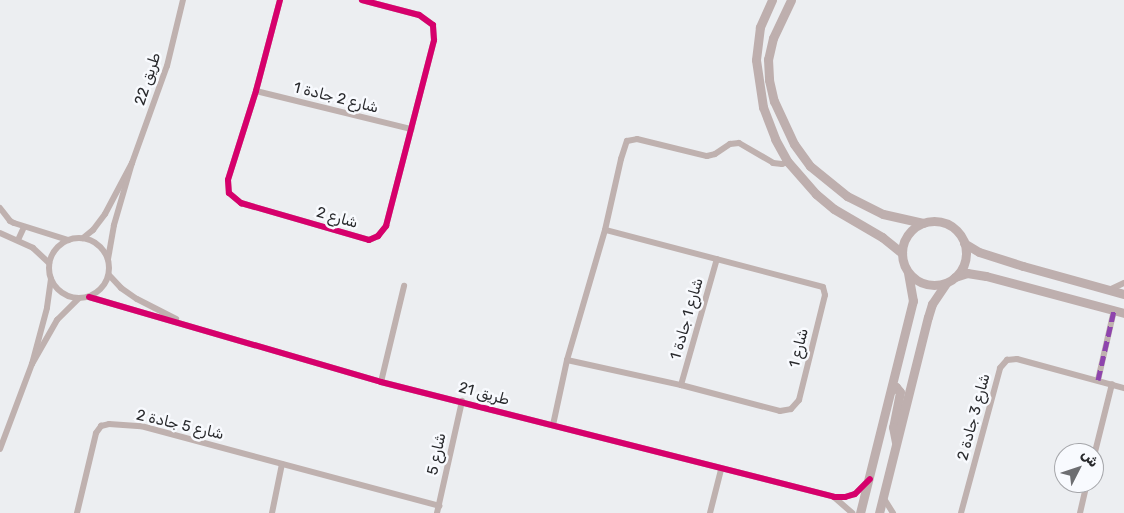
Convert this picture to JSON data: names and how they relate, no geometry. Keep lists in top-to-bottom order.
{
  "streets": {
    "street": [
      "طريق 22",
      "شارع 2 جادة 1",
      "شارع 2",
      "شارع 1 جادة 1",
      "شارع 1",
      "طريق 21",
      "شارع 3 جادة 2",
      "شارع 5 جادة 2",
      "شارع 5"
    ]
  },
  "crossings": [
    ["طريق 22", "طريق 21"],
    ["شارع 2 جادة 1", "شارع 2"],
    ["شارع 1 جادة 1", "شارع 1"],
    ["طريق 21", "شارع 5"],
    ["شارع 5 جادة 2", "شارع 5"]
  ],
  "north": "top right"
}
